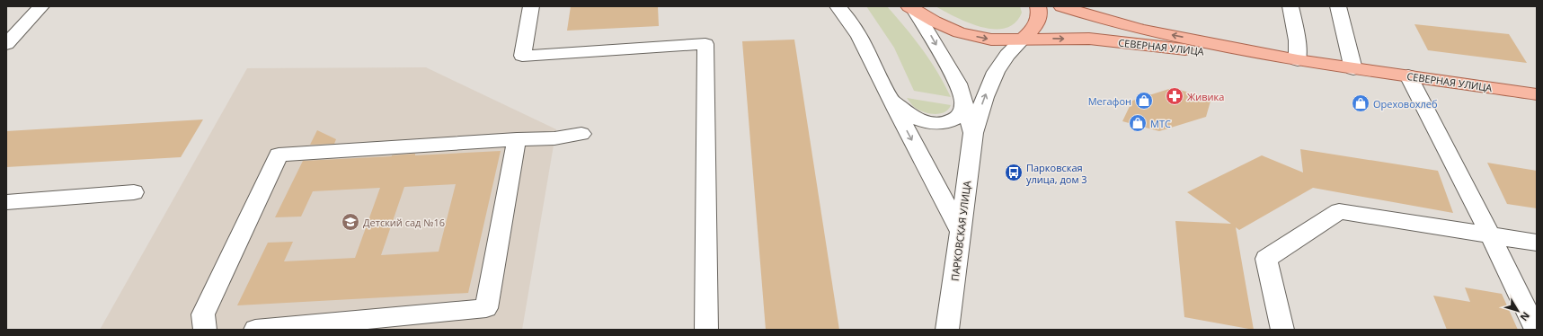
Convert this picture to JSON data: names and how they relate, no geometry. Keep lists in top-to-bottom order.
{
  "streets": {
    "main road": ["СЕВЕРНАЯ УЛИЦА"],
    "street": ["ПАРКОВСКАЯ УЛИЦА"]
  },
  "crossings": [
    ["СЕВЕРНАЯ УЛИЦА", "ПАРКОВСКАЯ УЛИЦА"]
  ],
  "places": {
    "pharmacy": ["Живика"],
    "shop": ["Мегафон", "Ореховохлеб", "МТС"],
    "bus stop": ["Парковская улица, дом 3"],
    "school or university": ["Детский сад №16"]
  },
  "north": "bottom right"
}
